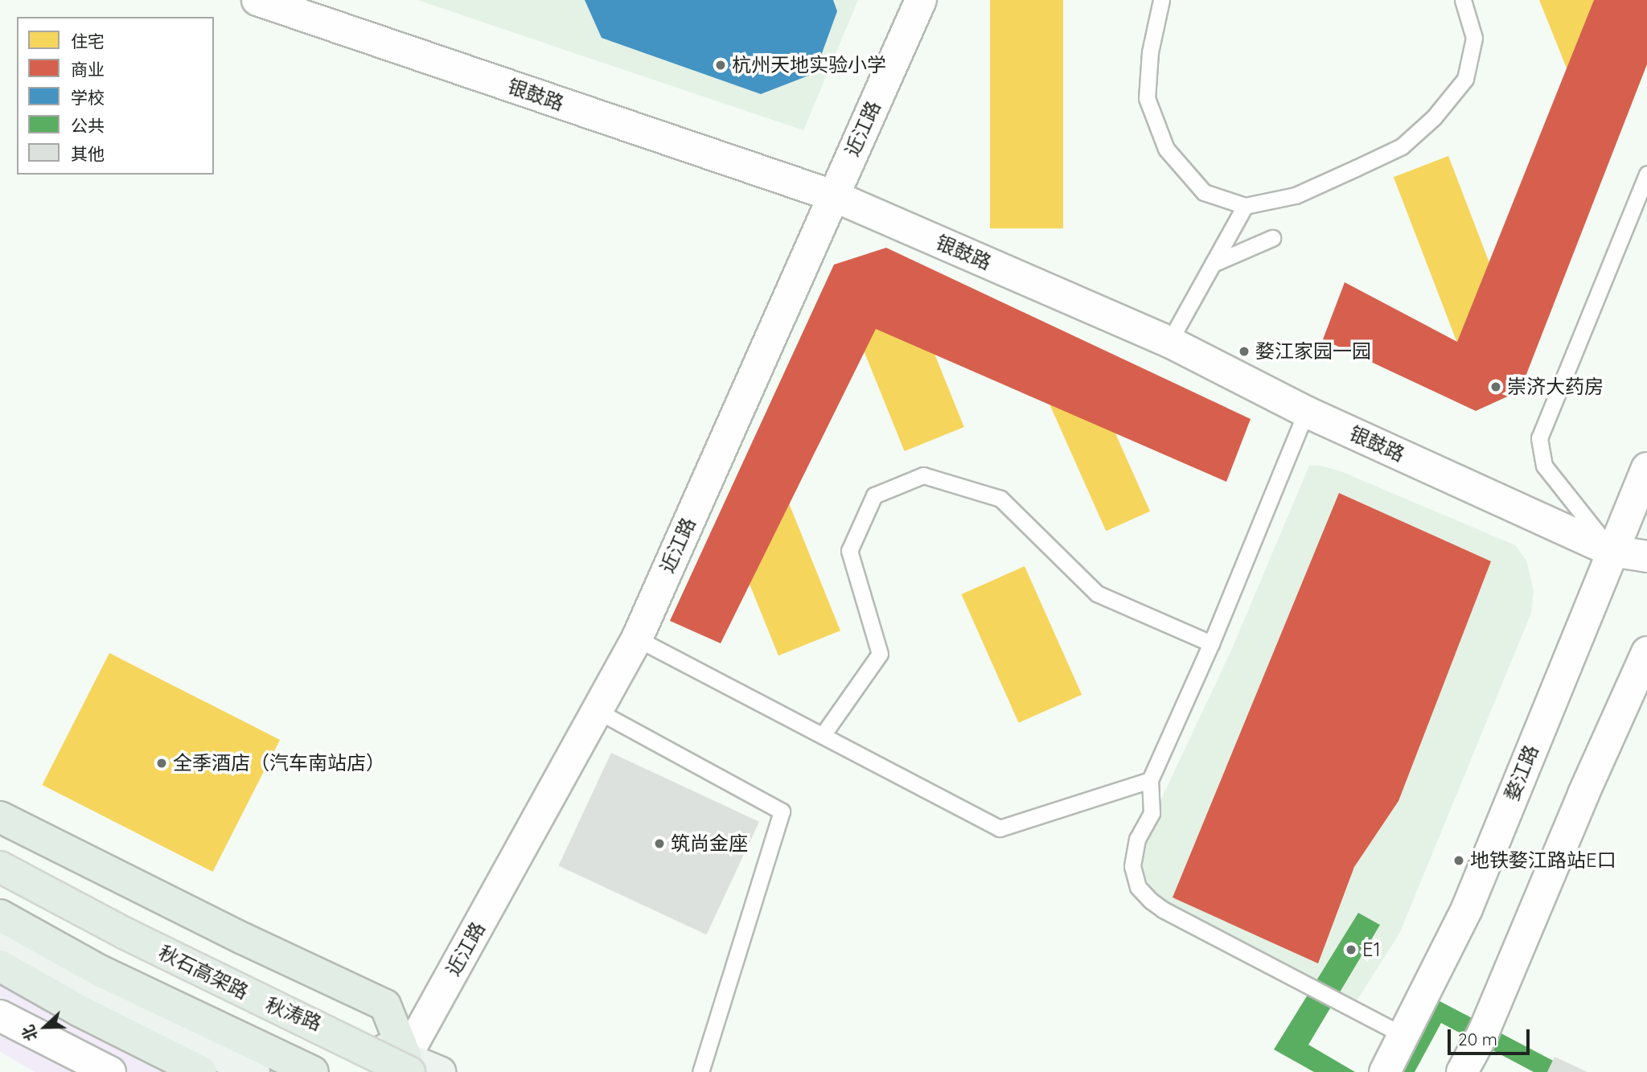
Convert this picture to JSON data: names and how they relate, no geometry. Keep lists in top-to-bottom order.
{
  "streets": {
    "highway": ["秋石高架路"],
    "main road": ["秋涛路"],
    "street": ["银鼓路", "近江路", "婺江路"]
  },
  "crossings": [
    ["银鼓路", "近江路"],
    ["银鼓路", "婺江路"],
    ["近江路", "秋石高架路"],
    ["近江路", "秋涛路"],
    ["秋石高架路", "秋涛路"]
  ],
  "places": [
    "杭州天地实验小学",
    "婺江家园一园",
    "崇济大药房",
    "全季酒店（汽车南站店）",
    "筑尚金座",
    "地铁婺江路站E口",
    "E1"
  ],
  "legend": [
    "住宅",
    "商业",
    "学校",
    "公共",
    "其他"
  ],
  "scale_bar": "20 m",
  "north": "left"
}
